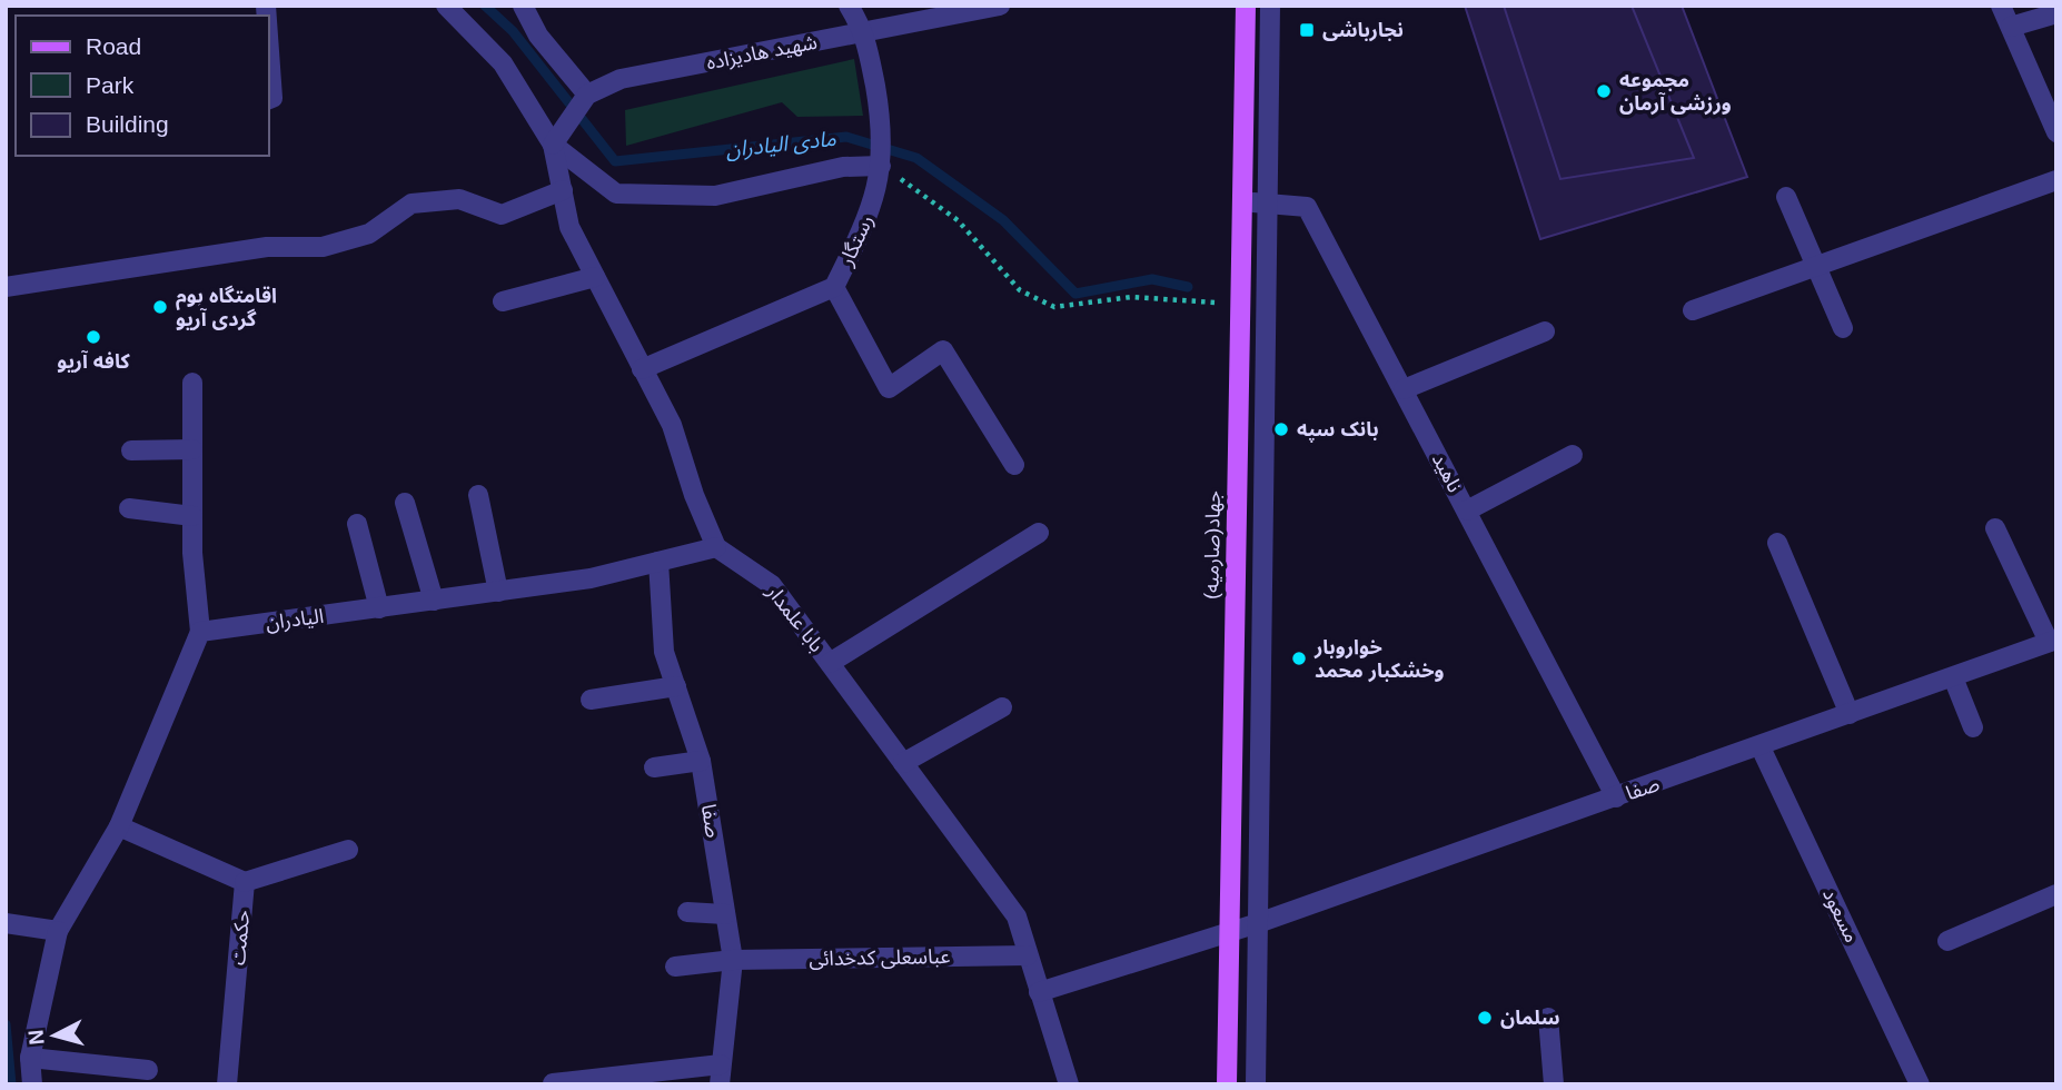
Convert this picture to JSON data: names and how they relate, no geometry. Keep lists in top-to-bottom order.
{
  "streets": {
    "main road": ["جهاد(صارمیه)"],
    "street": [
      "شهید هادیزاده",
      "رستگار",
      "ناهید",
      "بابا علمدار",
      "الیادران",
      "صفا",
      "مسعود",
      "حکمت",
      "عباسعلی کدخدائی"
    ]
  },
  "crossings": [
    ["شهید هادیزاده", "رستگار"],
    ["ناهید", "جهاد(صارمیه)"],
    ["ناهید", "صفا"],
    ["جهاد(صارمیه)", "صفا"],
    ["بابا علمدار", "الیادران"],
    ["بابا علمدار", "عباسعلی کدخدائی"],
    ["الیادران", "صفا"],
    ["صفا", "مسعود"],
    ["صفا", "عباسعلی کدخدائی"]
  ],
  "water": ["مادی الیادران"],
  "places": {
    "transit": ["نجارباشی"],
    "other": [
      "مجموعه ورزشی آرمان",
      "اقامتگاه بوم گردی آریو",
      "کافه آریو",
      "بانک سپه",
      "خواروبار وخشکبار محمد",
      "سلمان"
    ]
  },
  "legend": ["Road", "Park", "Building"],
  "north": "left"
}
